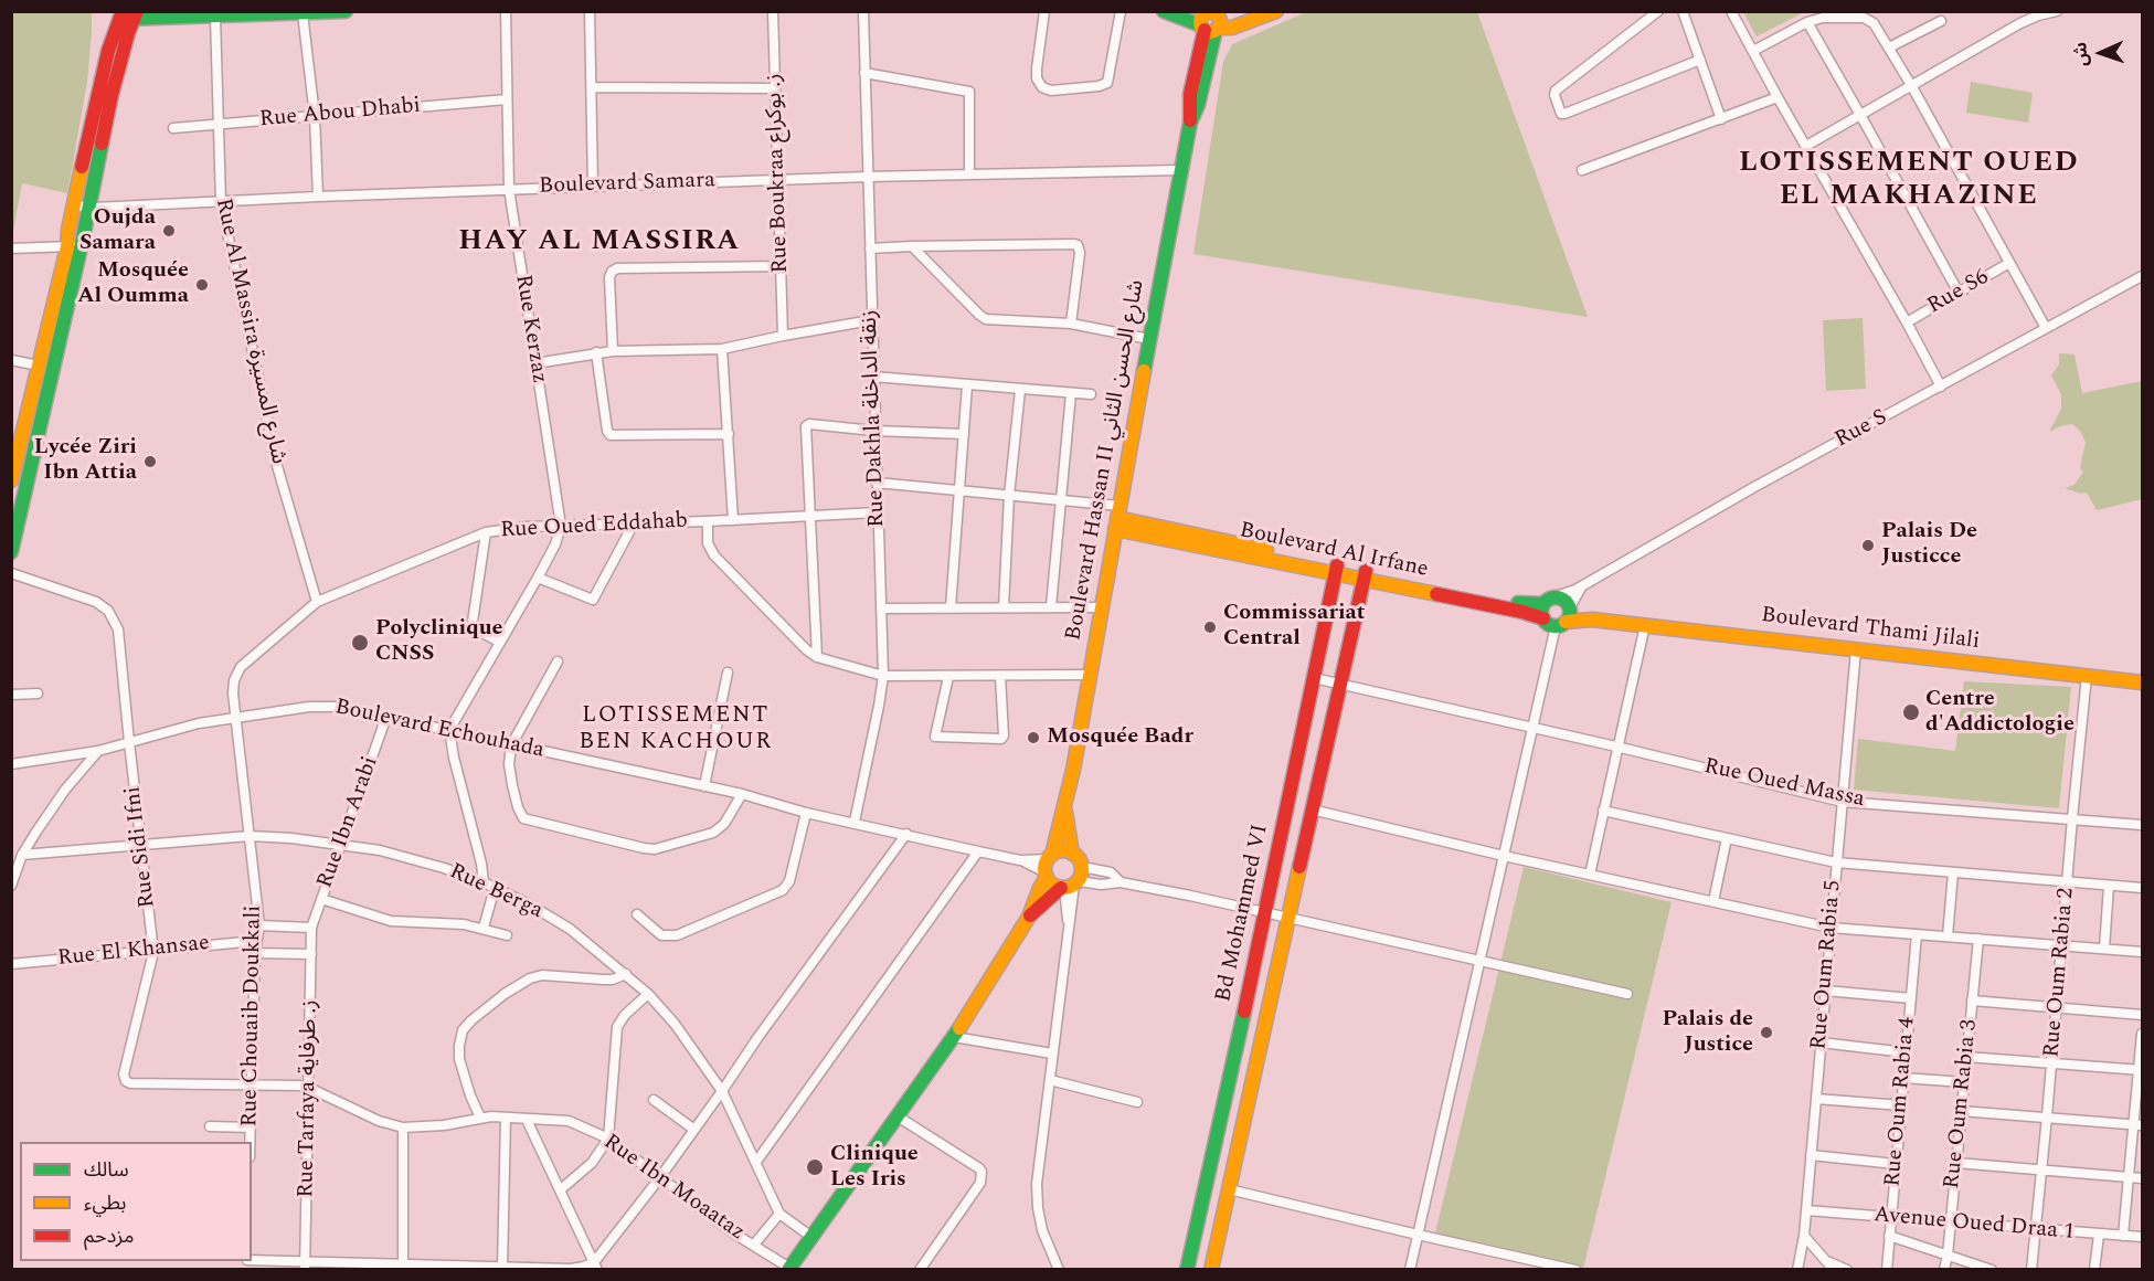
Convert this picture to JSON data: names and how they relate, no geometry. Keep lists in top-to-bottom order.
{
  "streets": {
    "street": [
      "Rue Abou Dhabi",
      "Rue Boukraa ز. بوكراع",
      "Boulevard Samara",
      "Rue S6",
      "Rue Kerzaz",
      "Rue Al Massira شارع المسيرة",
      "Rue Dakhla زنقة الداخلة",
      "Rue S",
      "Boulevard Hassan II شارع الحسن الثاني",
      "Rue Oued Eddahab",
      "Boulevard Al Irfane",
      "Boulevard Thami Jilali",
      "Boulevard Echouhada",
      "Rue Oued Massa",
      "Rue Ibn Arabi",
      "Rue Sidi Ifni",
      "Rue Berga",
      "Bd Mohammed VI",
      "Rue El Khansae",
      "Rue Oum Rabia 5",
      "Rue Oum Rabia 2",
      "Rue Chouaib Doukkali",
      "Rue Tarfaya ز. طرفاية",
      "Rue Oum Rabia 4",
      "Rue Oum Rabia 3",
      "Rue Ibn Moaataz",
      "Avenue Oued Draa 1"
    ]
  },
  "crossings": [
    ["Rue Abou Dhabi", "Rue Kerzaz"],
    ["Rue Abou Dhabi", "Rue Al Massira شارع المسيرة"],
    ["Rue Boukraa ز. بوكراع", "Boulevard Samara"],
    ["Boulevard Samara", "Rue Kerzaz"],
    ["Boulevard Samara", "Rue Al Massira شارع المسيرة"],
    ["Boulevard Samara", "Rue Dakhla زنقة الداخلة"],
    ["Boulevard Samara", "Boulevard Hassan II شارع الحسن الثاني"],
    ["Rue Kerzaz", "Rue Oued Eddahab"],
    ["Rue Al Massira شارع المسيرة", "Rue Oued Eddahab"],
    ["Rue Dakhla زنقة الداخلة", "Rue Oued Eddahab"],
    ["Rue Dakhla زنقة الداخلة", "Boulevard Echouhada"],
    ["Rue S", "Boulevard Al Irfane"],
    ["Boulevard Hassan II شارع الحسن الثاني", "Boulevard Al Irfane"],
    ["Boulevard Hassan II شارع الحسن الثاني", "Boulevard Echouhada"],
    ["Rue Oued Eddahab", "Boulevard Echouhada"],
    ["Rue Oued Eddahab", "Rue Chouaib Doukkali"],
    ["Boulevard Al Irfane", "Boulevard Thami Jilali"],
    ["Boulevard Al Irfane", "Bd Mohammed VI"],
    ["Boulevard Thami Jilali", "Rue Oum Rabia 5"],
    ["Boulevard Thami Jilali", "Rue Oum Rabia 2"],
    ["Boulevard Echouhada", "Rue Ibn Arabi"],
    ["Boulevard Echouhada", "Rue Sidi Ifni"],
    ["Boulevard Echouhada", "Rue Chouaib Doukkali"],
    ["Rue Oued Massa", "Bd Mohammed VI"],
    ["Rue Oued Massa", "Rue Oum Rabia 5"],
    ["Rue Oued Massa", "Rue Oum Rabia 2"],
    ["Rue Ibn Arabi", "Rue Berga"],
    ["Rue Ibn Arabi", "Rue Tarfaya ز. طرفاية"],
    ["Rue Sidi Ifni", "Rue Berga"],
    ["Rue Sidi Ifni", "Rue El Khansae"],
    ["Rue Sidi Ifni", "Rue Ibn Moaataz"],
    ["Rue Berga", "Rue Chouaib Doukkali"],
    ["Rue El Khansae", "Rue Chouaib Doukkali"],
    ["Rue El Khansae", "Rue Ibn Moaataz"],
    ["Rue Oum Rabia 5", "Avenue Oued Draa 1"],
    ["Rue Oum Rabia 2", "Avenue Oued Draa 1"],
    ["Rue Chouaib Doukkali", "Rue Ibn Moaataz"],
    ["Rue Tarfaya ز. طرفاية", "Rue Ibn Moaataz"],
    ["Rue Oum Rabia 4", "Avenue Oued Draa 1"],
    ["Rue Oum Rabia 3", "Avenue Oued Draa 1"]
  ],
  "districts": ["LOTISSEMENT OUED EL MAKHAZINE", "HAY AL MASSIRA", "LOTISSEMENT BEN KACHOUR"],
  "places": [
    "Oujda Samara",
    "Mosquée Al Oumma",
    "Lycée Ziri Ibn Attia",
    "Palais De Justicce",
    "Commissariat Central",
    "Polyclinique CNSS",
    "Centre d'Addictologie",
    "Mosquée Badr",
    "Palais de Justice",
    "Clinique Les Iris"
  ],
  "legend": ["سالك", "بطيء", "مزدحم"],
  "north": "left"
}
